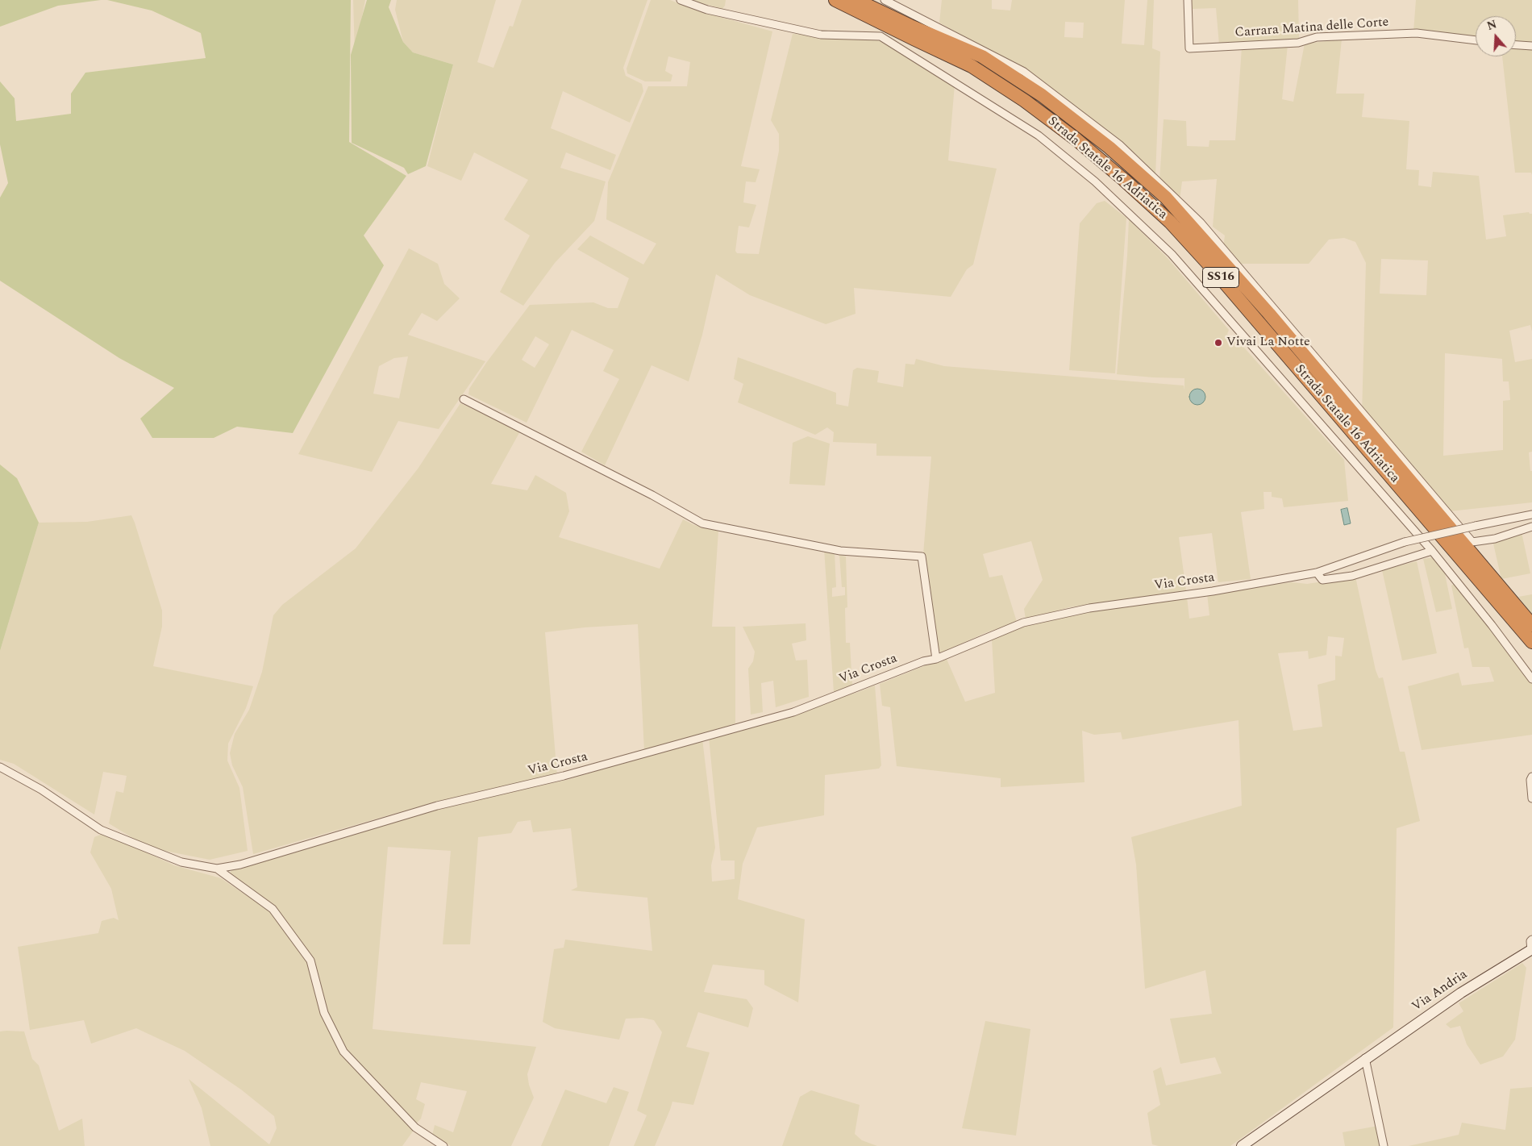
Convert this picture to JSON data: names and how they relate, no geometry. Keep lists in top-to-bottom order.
{
  "streets": {
    "highway": ["Strada Statale 16 Adriatica", "SS16"],
    "main road": ["Via Andria"],
    "street": ["Carrara Matina delle Corte", "Via Crosta"]
  },
  "places": ["Vivai La Notte"],
  "north": "top"
}
